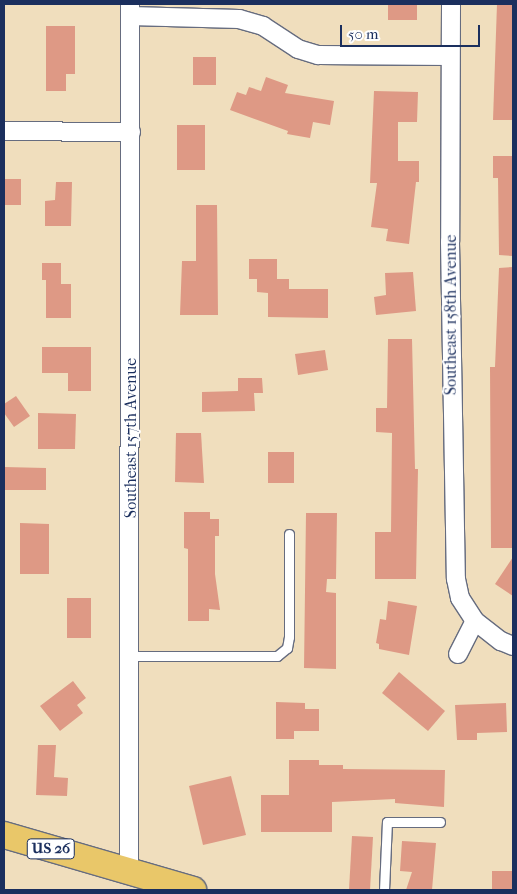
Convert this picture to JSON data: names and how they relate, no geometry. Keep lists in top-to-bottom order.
{
  "streets": {
    "main road": ["US 26"],
    "street": ["Southeast 158th Avenue", "Southeast 157th Avenue"]
  },
  "crossings": [
    ["Southeast 157th Avenue", "US 26"]
  ],
  "scale_bar": "50 m"
}
